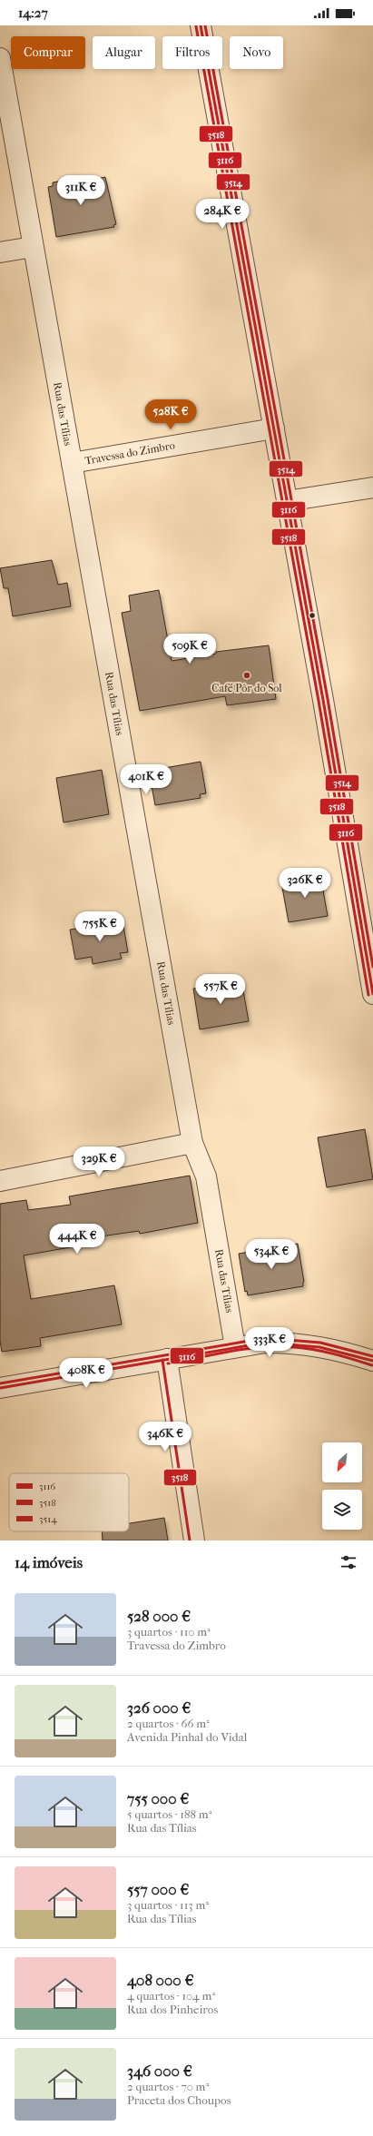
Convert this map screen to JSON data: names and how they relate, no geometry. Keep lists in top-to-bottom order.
{
  "streets": {
    "street": ["Rua das Tílias", "Travessa do Zimbro"]
  },
  "crossings": [
    ["Rua das Tílias", "Travessa do Zimbro"]
  ],
  "places": ["Café Pôr do Sol"],
  "lines": ["transit line 3116", "transit line 3514", "transit line 3518"],
  "legend": ["3116", "3518", "3514"],
  "north": "bottom left",
  "page": {
    "status": "14:27",
    "chip": [
      "Comprar",
      "Alugar",
      "Filtros",
      "Novo"
    ],
    "price": [
      "311K €",
      "284K €",
      "528K €",
      "509K €",
      "401K €",
      "326K €",
      "755K €",
      "557K €",
      "329K €",
      "444K €",
      "534K €",
      "333K €",
      "408K €",
      "346K €"
    ],
    "heading": "14 imóveis",
    "list": [
      {
        "name": "528 000 €",
        "note": "3 quartos · 110 m² · Travessa do Zimbro"
      },
      {
        "name": "326 000 €",
        "note": "2 quartos · 66 m² · Avenida Pinhal do Vidal"
      },
      {
        "name": "755 000 €",
        "note": "5 quartos · 188 m² · Rua das Tílias"
      },
      {
        "name": "557 000 €",
        "note": "3 quartos · 113 m² · Rua das Tílias"
      },
      {
        "name": "408 000 €",
        "note": "4 quartos · 104 m² · Rua dos Pinheiros"
      },
      {
        "name": "346 000 €",
        "note": "2 quartos · 70 m² · Praceta dos Choupos"
      }
    ]
  }
}
